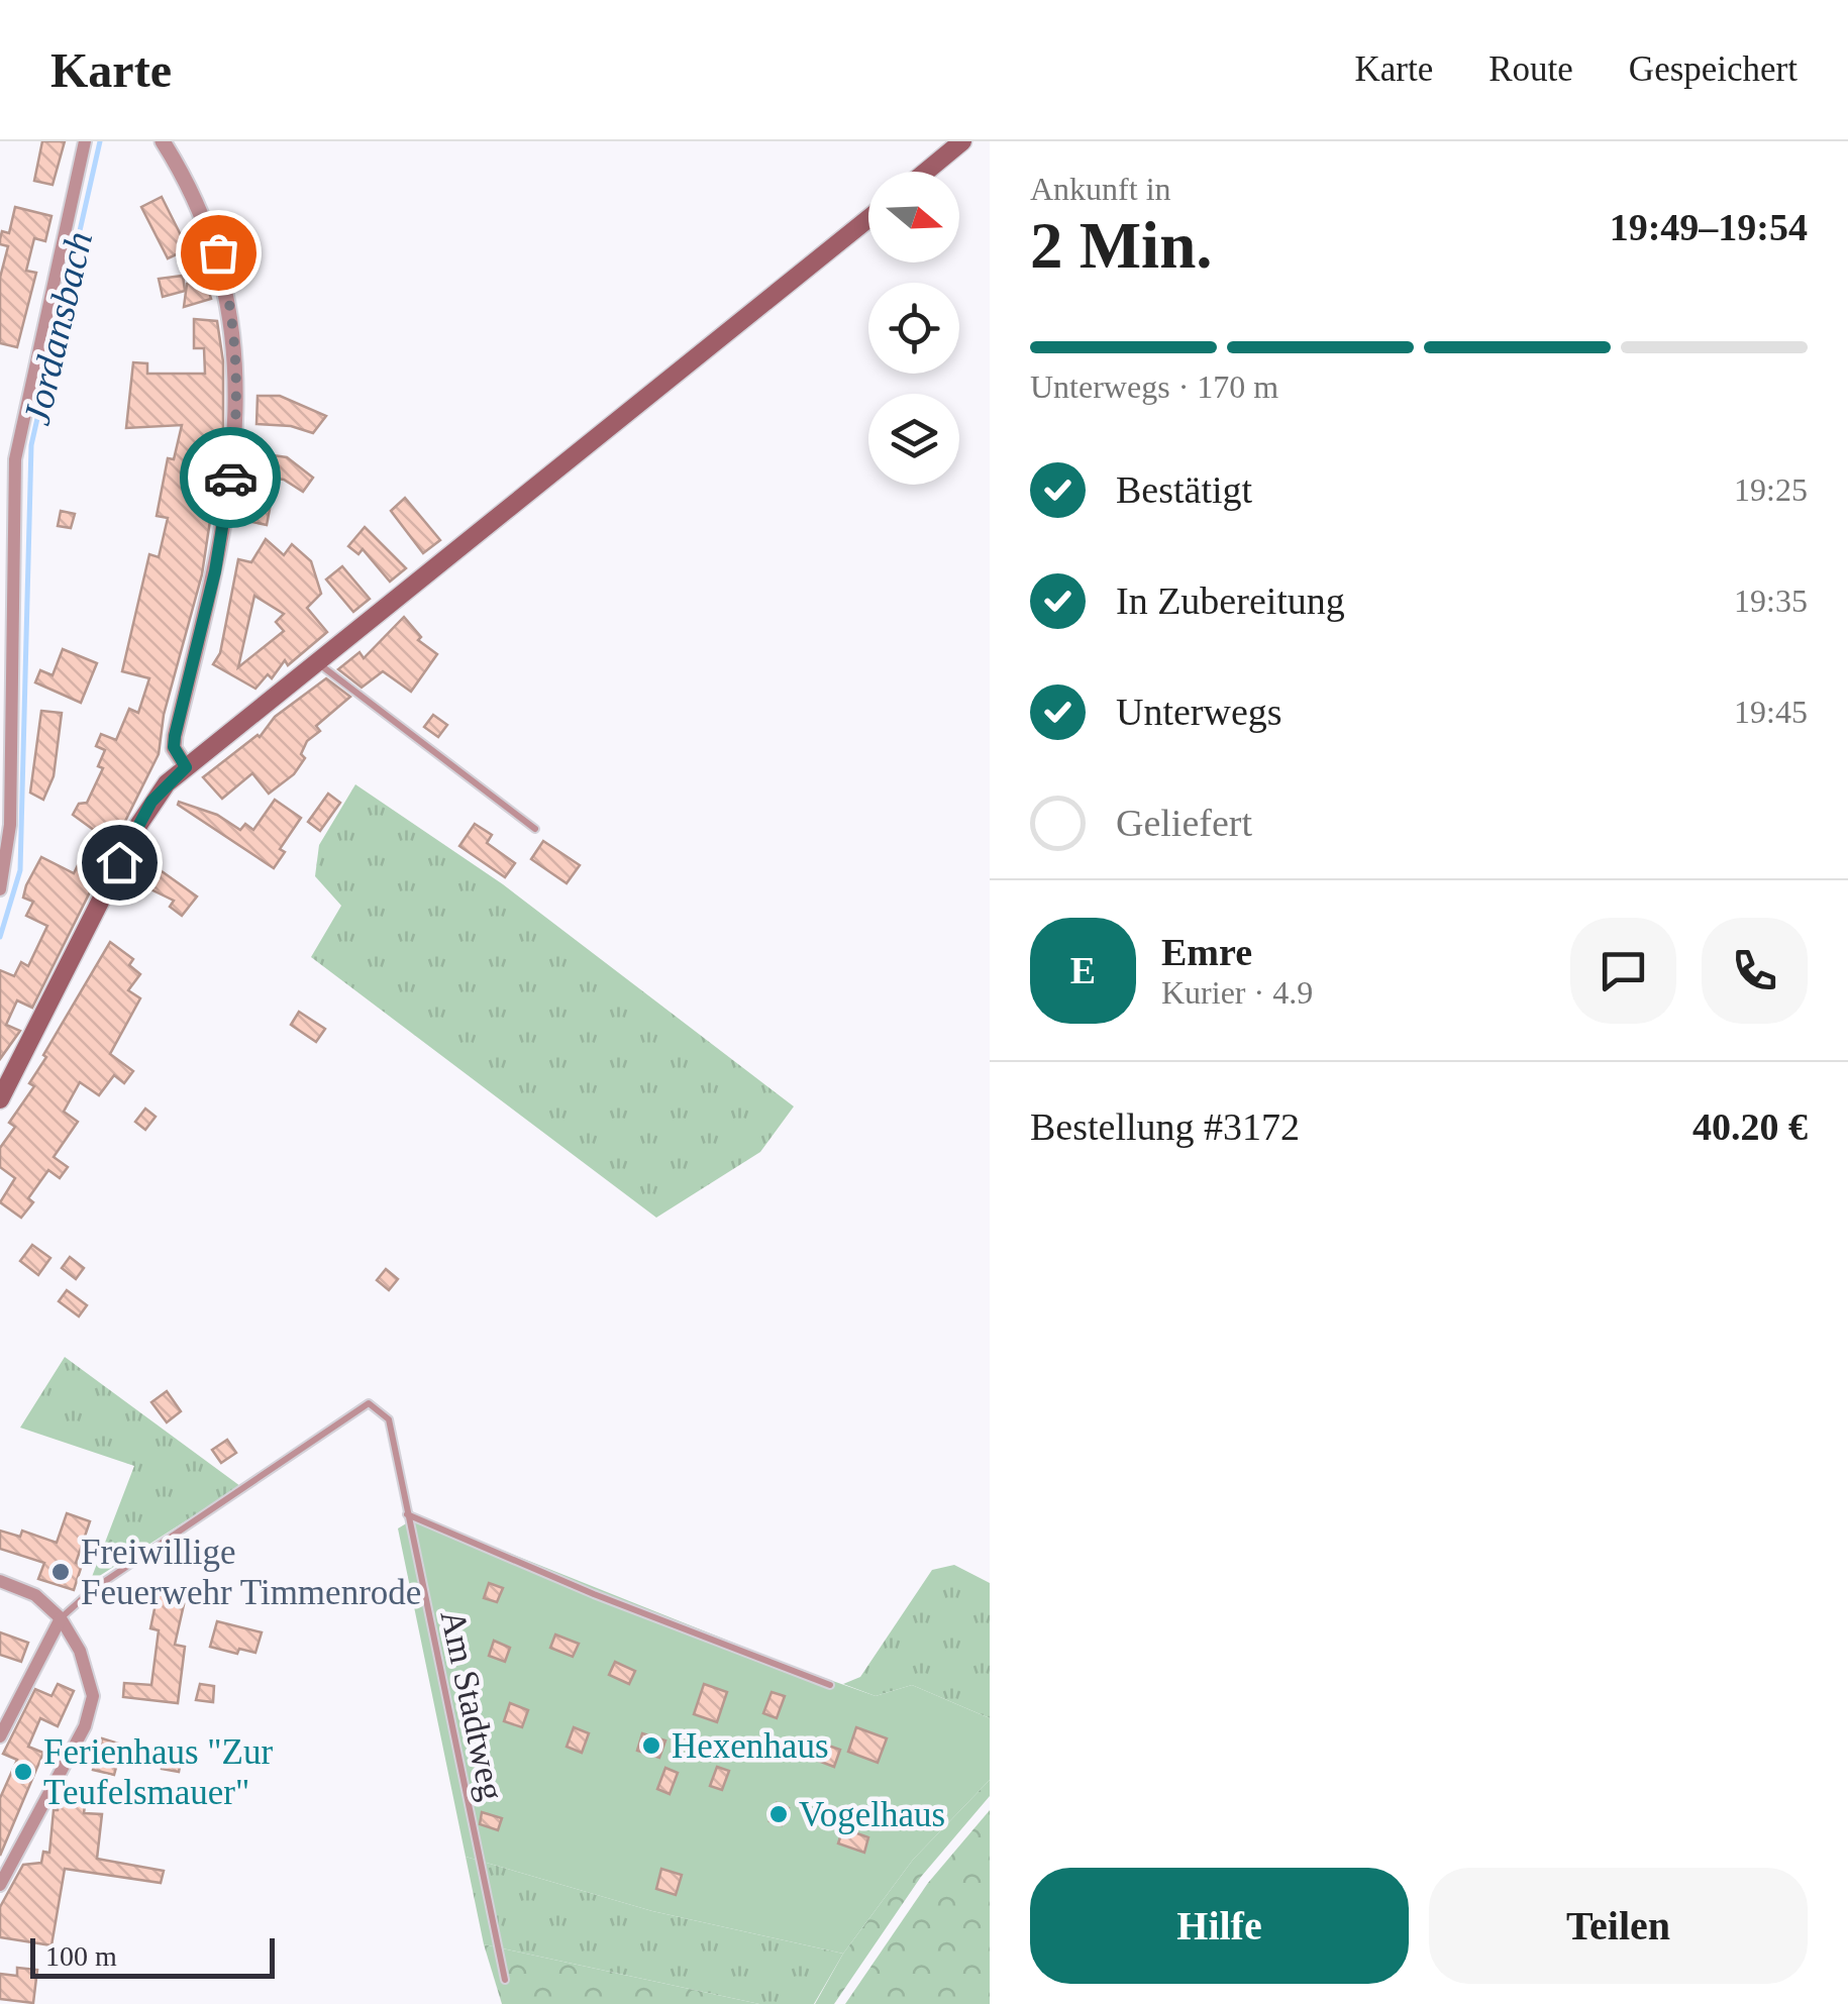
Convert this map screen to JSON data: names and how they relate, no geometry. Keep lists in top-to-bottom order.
{
  "streets": {
    "lane": ["Am Stadtweg"]
  },
  "water": ["Jordansbach"],
  "places": [
    "Freiwillige Feuerwehr Timmenrode",
    "Hexenhaus",
    "Ferienhaus \"Zur Teufelsmauer\"",
    "Vogelhaus"
  ],
  "scale_bar": "100 m",
  "north": "right",
  "page": {
    "header": "Karte",
    "nav": ["Karte", "Route", "Gespeichert"],
    "heading": ["2 Min.", "Ankunft in", "19:49–19:54"],
    "panel": [
      "Emre",
      "Kurier · 4.9",
      "Bestellung #3172",
      "40.20 €"
    ],
    "bar": "Unterwegs · 170 m",
    "list": [
      ["Bestätigt", "19:25"],
      ["In Zubereitung", "19:35"],
      ["Unterwegs", "19:45"],
      "Geliefert"
    ],
    "round": "E",
    "buttons": ["Hilfe", "Teilen"],
    "scale": "100 m"
  }
}
